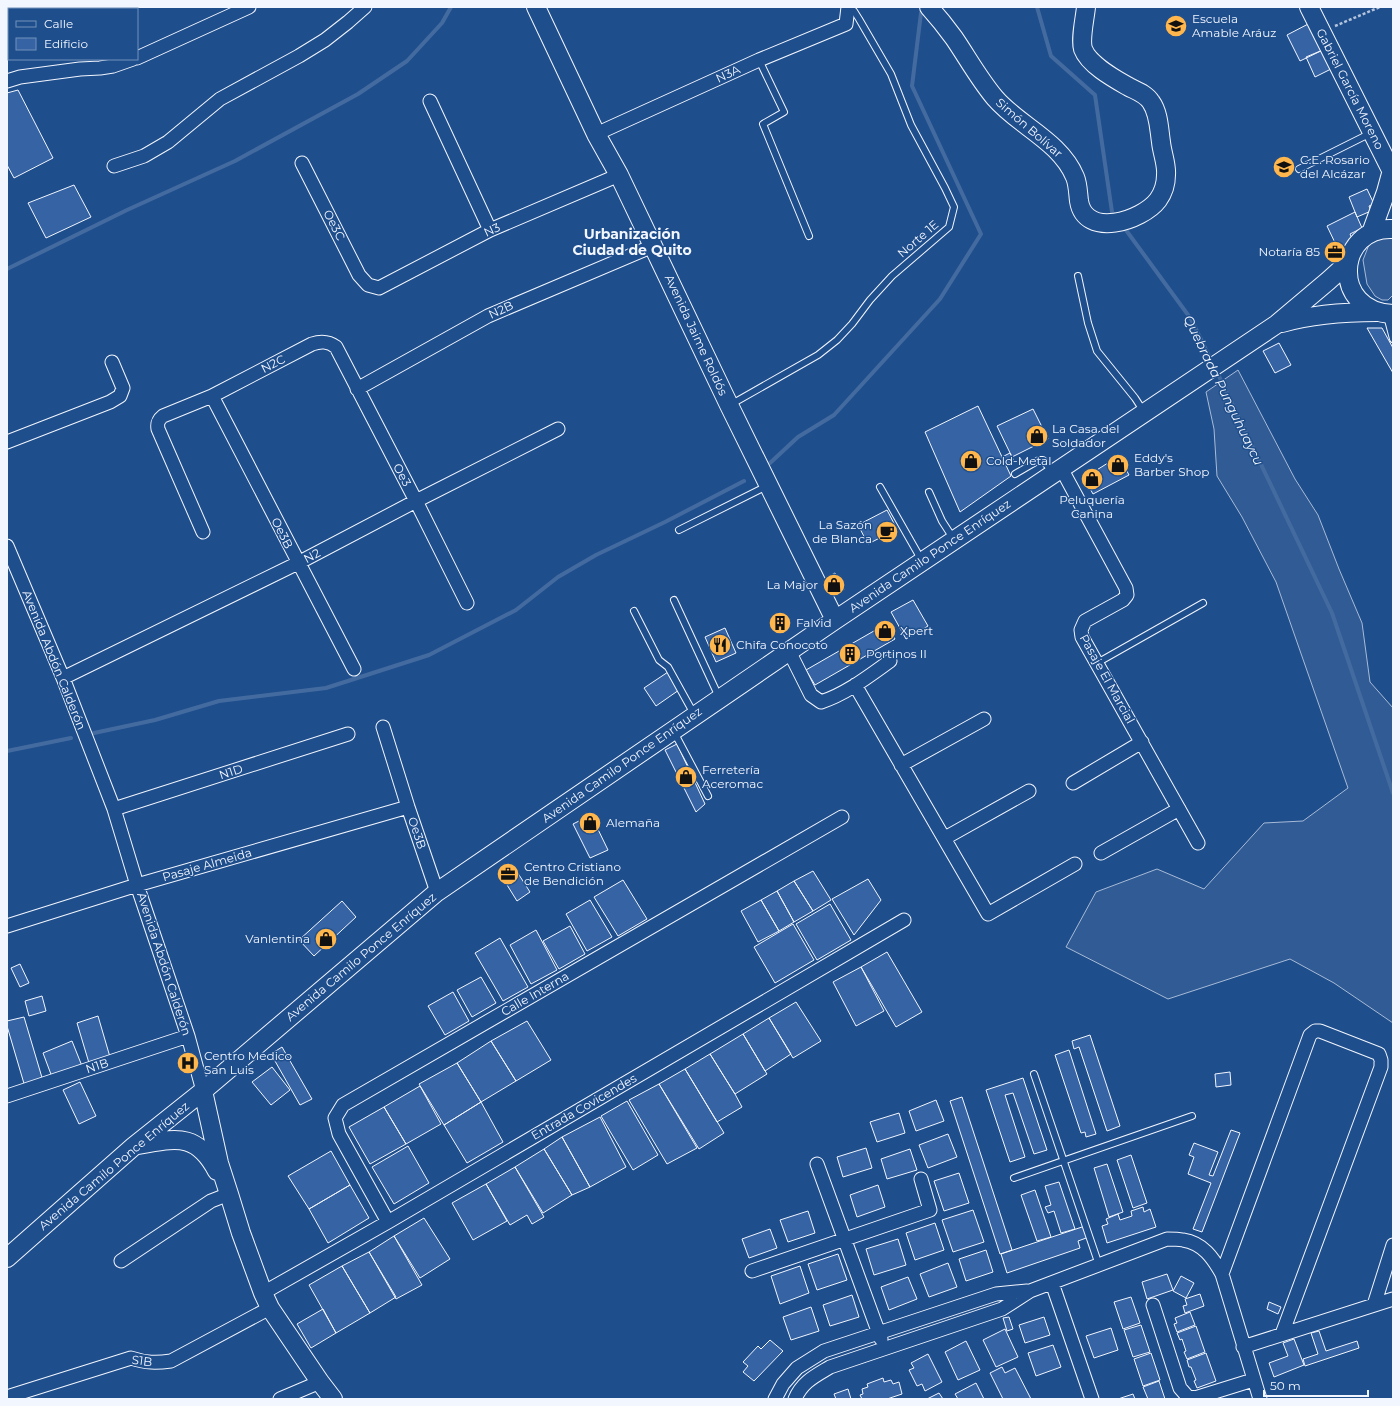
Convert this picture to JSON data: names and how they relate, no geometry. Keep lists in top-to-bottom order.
{
  "streets": {
    "main road": [
      "Gabriel García Moreno",
      "Simón Bolívar",
      "Avenida Jaime Roldós",
      "Avenida Camilo Ponce Enríquez",
      "Avenida Abdón Calderón"
    ],
    "street": [
      "N3A",
      "Oe3C",
      "N3",
      "N2B",
      "N2C",
      "Oe3",
      "Oe3B",
      "N2",
      "Pasaje El Marcial",
      "N1D",
      "Pasaje Almeida",
      "Calle Interna",
      "N1B",
      "Entrada Covicendes",
      "S1B"
    ],
    "lane": ["Norte 1E"]
  },
  "crossings": [
    ["N3A", "Norte 1E"],
    ["N3A", "Avenida Jaime Roldós"],
    ["Oe3C", "N3"],
    ["N3", "Avenida Jaime Roldós"],
    ["Norte 1E", "Avenida Jaime Roldós"],
    ["N2B", "Avenida Jaime Roldós"],
    ["N2B", "Oe3"],
    ["Avenida Jaime Roldós", "Avenida Camilo Ponce Enríquez"],
    ["N2C", "Oe3"],
    ["N2C", "Oe3B"],
    ["Oe3", "N2"],
    ["Oe3B", "N2"],
    ["Oe3B", "Avenida Camilo Ponce Enríquez"],
    ["Oe3B", "Pasaje Almeida"],
    ["N2", "Avenida Abdón Calderón"],
    ["Avenida Camilo Ponce Enríquez", "Avenida Abdón Calderón"],
    ["Avenida Camilo Ponce Enríquez", "Pasaje El Marcial"],
    ["Avenida Abdón Calderón", "N1D"],
    ["Avenida Abdón Calderón", "Pasaje Almeida"],
    ["Avenida Abdón Calderón", "N1B"],
    ["Avenida Abdón Calderón", "Entrada Covicendes"],
    ["Avenida Abdón Calderón", "S1B"],
    ["Calle Interna", "Entrada Covicendes"],
    ["Entrada Covicendes", "S1B"]
  ],
  "districts": ["Urbanización Ciudad de Quito"],
  "water": ["Quebrada Punguhuaycu"],
  "places": {
    "school or university": ["Escuela Amable Aráuz", "C.E. Rosario del Alcázar"],
    "office": ["Notaría 85", "Centro Cristiano de Bendición"],
    "shop": [
      "La Casa del Soldador",
      "Cold-Metal",
      "Eddy's Barber Shop",
      "Peluquería Canina",
      "La Major",
      "Xpert",
      "Ferretería Aceromac",
      "Alemaña",
      "Vanlentina"
    ],
    "cafe": ["La Sazón de Blanca"],
    "building": ["Falvid", "Portinos II"],
    "restaurant": ["Chifa Conocoto"],
    "hospital": ["Centro Medico San Luis"]
  },
  "legend": ["Calle", "Edificio"],
  "scale_bar": "50 m"
}
